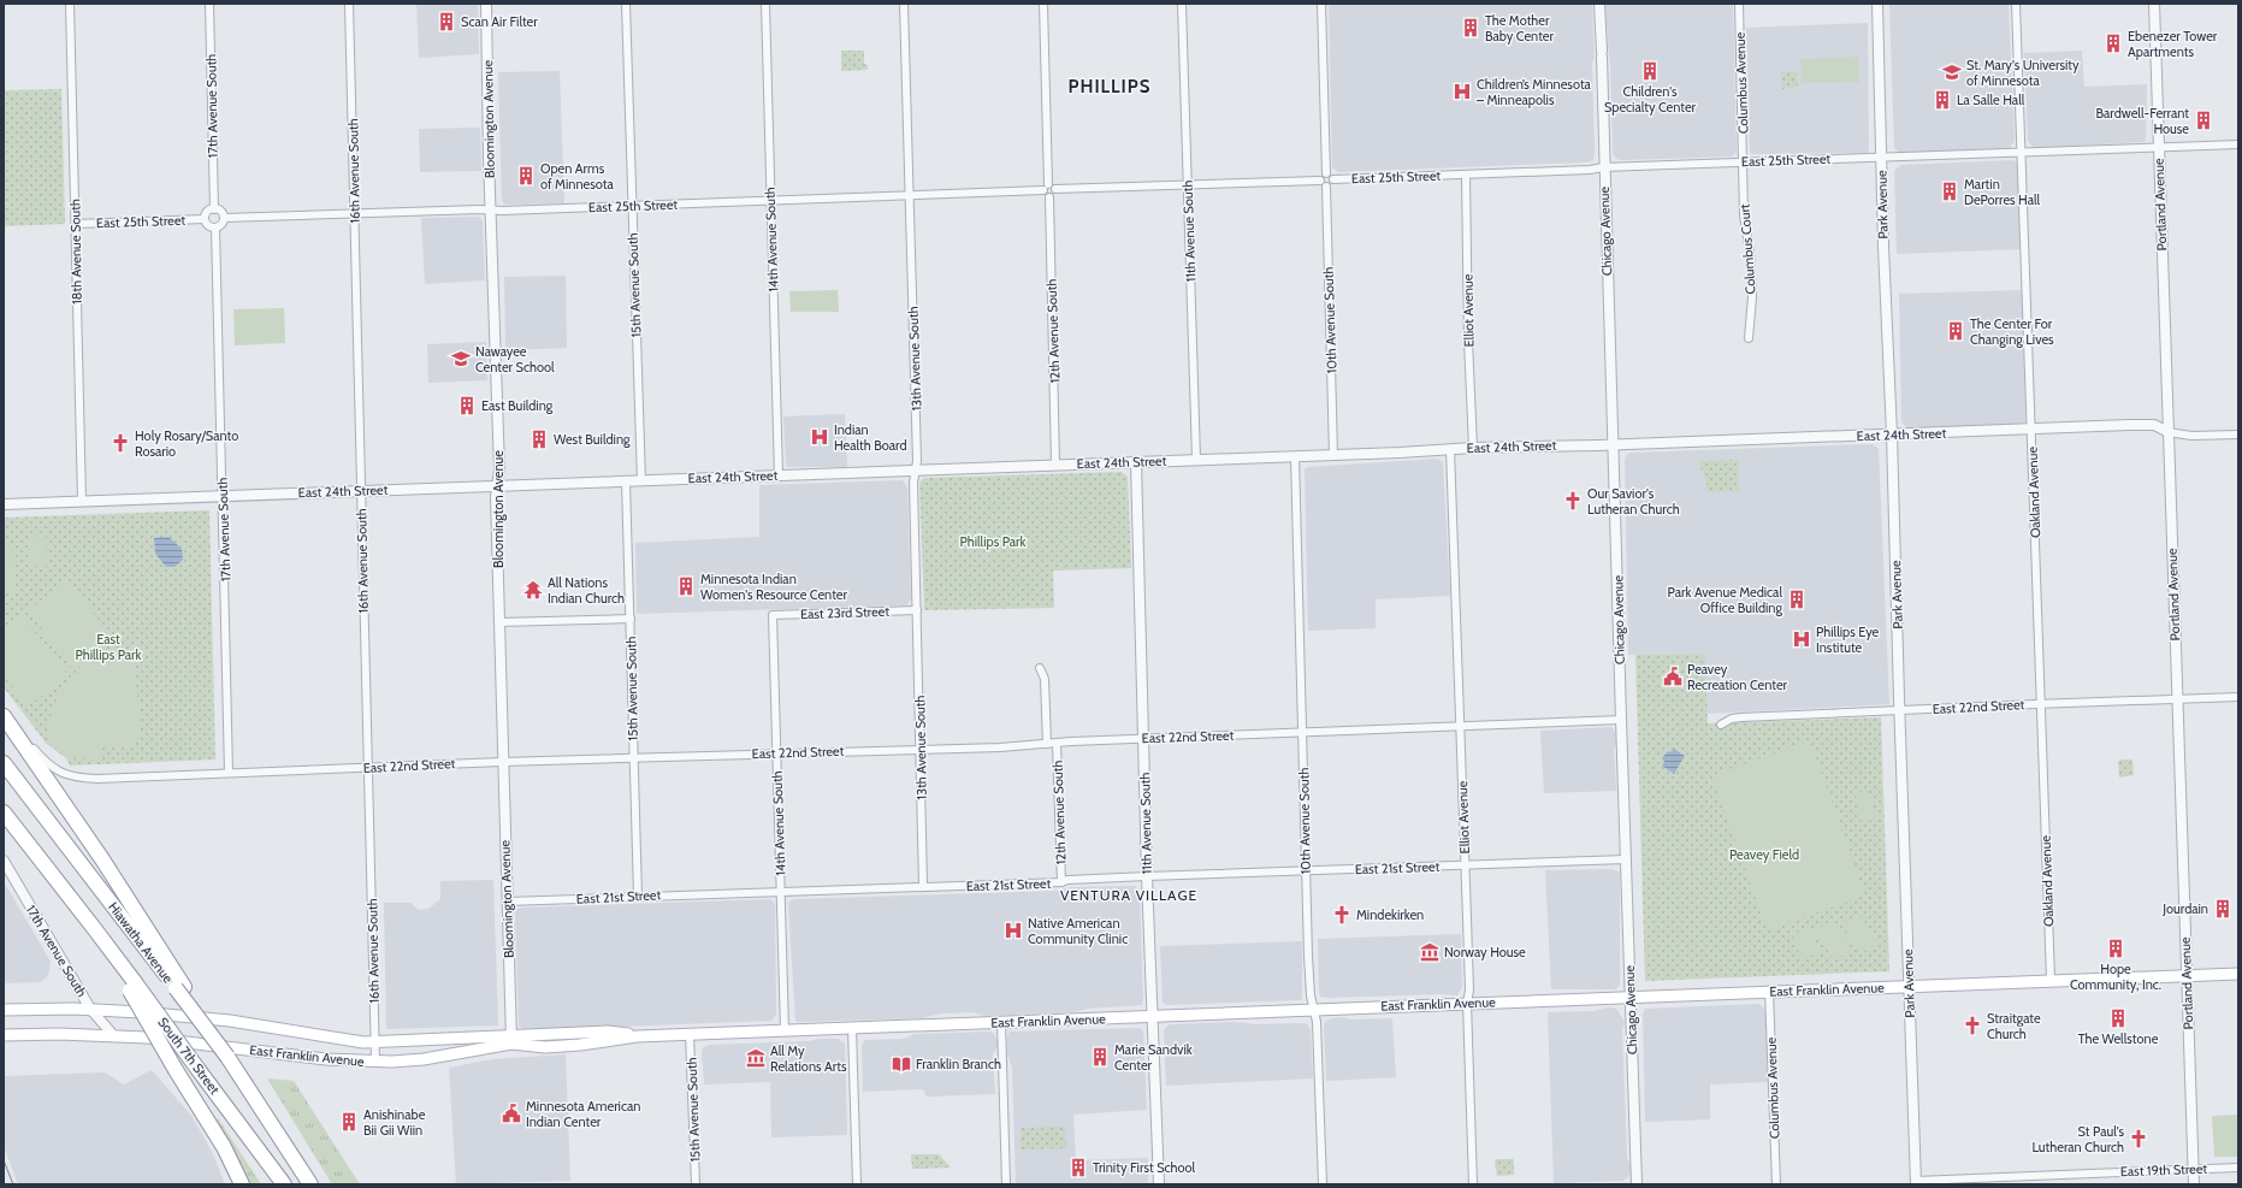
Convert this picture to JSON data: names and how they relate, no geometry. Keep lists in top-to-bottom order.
{
  "streets": {
    "highway": ["Hiawatha Avenue", "South 7th Street"],
    "main road": ["East Franklin Avenue"],
    "street": [
      "Columbus Avenue",
      "17th Avenue South",
      "Bloomington Avenue",
      "East 25th Street",
      "16th Avenue South",
      "Park Avenue",
      "Portland Avenue",
      "11th Avenue South",
      "Chicago Avenue",
      "14th Avenue South",
      "Columbus Court",
      "18th Avenue South",
      "15th Avenue South",
      "Elliot Avenue",
      "10th Avenue South",
      "12th Avenue South",
      "13th Avenue South",
      "East 24th Street",
      "Oakland Avenue",
      "East 23rd Street",
      "East 22nd Street",
      "East 21st Street",
      "East 19th Street"
    ]
  },
  "crossings": [
    ["Columbus Avenue", "East 25th Street"],
    ["Columbus Avenue", "Columbus Court"],
    ["Columbus Avenue", "East Franklin Avenue"],
    ["17th Avenue South", "East 25th Street"],
    ["17th Avenue South", "East 24th Street"],
    ["17th Avenue South", "East 22nd Street"],
    ["17th Avenue South", "East Franklin Avenue"],
    ["Bloomington Avenue", "East 25th Street"],
    ["Bloomington Avenue", "East 24th Street"],
    ["Bloomington Avenue", "East 22nd Street"],
    ["Bloomington Avenue", "East 21st Street"],
    ["Bloomington Avenue", "East Franklin Avenue"],
    ["East 25th Street", "16th Avenue South"],
    ["East 25th Street", "Park Avenue"],
    ["East 25th Street", "Portland Avenue"],
    ["East 25th Street", "Chicago Avenue"],
    ["East 25th Street", "14th Avenue South"],
    ["East 25th Street", "Columbus Court"],
    ["East 25th Street", "18th Avenue South"],
    ["East 25th Street", "15th Avenue South"],
    ["East 25th Street", "Elliot Avenue"],
    ["East 25th Street", "10th Avenue South"],
    ["East 25th Street", "12th Avenue South"],
    ["East 25th Street", "13th Avenue South"],
    ["East 25th Street", "Oakland Avenue"],
    ["16th Avenue South", "East 24th Street"],
    ["16th Avenue South", "East 22nd Street"],
    ["16th Avenue South", "East Franklin Avenue"],
    ["Park Avenue", "East 24th Street"],
    ["Park Avenue", "East 22nd Street"],
    ["Park Avenue", "East Franklin Avenue"],
    ["Park Avenue", "East 19th Street"],
    ["Portland Avenue", "East 24th Street"],
    ["Portland Avenue", "East 22nd Street"],
    ["Portland Avenue", "East Franklin Avenue"],
    ["Portland Avenue", "East 19th Street"],
    ["11th Avenue South", "East 24th Street"],
    ["11th Avenue South", "East 22nd Street"],
    ["11th Avenue South", "East 21st Street"],
    ["11th Avenue South", "East Franklin Avenue"],
    ["Chicago Avenue", "East 24th Street"],
    ["Chicago Avenue", "East 22nd Street"],
    ["Chicago Avenue", "East 21st Street"],
    ["Chicago Avenue", "East Franklin Avenue"],
    ["14th Avenue South", "East 24th Street"],
    ["14th Avenue South", "East 23rd Street"],
    ["14th Avenue South", "East 22nd Street"],
    ["14th Avenue South", "East 21st Street"],
    ["14th Avenue South", "East Franklin Avenue"],
    ["18th Avenue South", "East 24th Street"],
    ["15th Avenue South", "East 24th Street"],
    ["15th Avenue South", "East 22nd Street"],
    ["15th Avenue South", "East 21st Street"],
    ["15th Avenue South", "East Franklin Avenue"],
    ["Elliot Avenue", "East 24th Street"],
    ["Elliot Avenue", "East 22nd Street"],
    ["Elliot Avenue", "East 21st Street"],
    ["Elliot Avenue", "East Franklin Avenue"],
    ["10th Avenue South", "East 24th Street"],
    ["10th Avenue South", "East 22nd Street"],
    ["10th Avenue South", "East 21st Street"],
    ["10th Avenue South", "East Franklin Avenue"],
    ["12th Avenue South", "East 24th Street"],
    ["12th Avenue South", "East 22nd Street"],
    ["12th Avenue South", "East 21st Street"],
    ["13th Avenue South", "East 24th Street"],
    ["13th Avenue South", "East 23rd Street"],
    ["13th Avenue South", "East 22nd Street"],
    ["13th Avenue South", "East 21st Street"],
    ["East 24th Street", "Oakland Avenue"],
    ["Oakland Avenue", "East 22nd Street"],
    ["Oakland Avenue", "East Franklin Avenue"]
  ],
  "districts": ["PHILLIPS", "VENTURA VILLAGE"],
  "parks": ["Phillips Park", "East Phillips Park", "Peavey Field"],
  "places": {
    "building": [
      "Scan Air Filter",
      "The Mother Baby Center",
      "Ebenezer Tower Apartments",
      "Children's Specialty Center",
      "La Salle Hall",
      "Bardwell-Ferrant House",
      "Open Arms of Minnesota",
      "Martin DePorres Hall",
      "The Center For Changing Lives",
      "East Building",
      "West Building",
      "Minnesota Indian Women's Resource Center",
      "Park Avenue Medical Office Building",
      "Jourdain",
      "Hope Community, Inc.",
      "The Wellstone",
      "Marie Sandvik Center",
      "Anishinabe Bii Gii Wiin",
      "Trinity First School"
    ],
    "school or university": ["St. Mary's University of Minnesota", "Nawayee Center School"],
    "hospital": [
      "Children’s Minnesota – Minneapolis",
      "Indian Health Board",
      "Phillips Eye Institute",
      "Native American Community Clinic"
    ],
    "church": [
      "Holy Rosary/Santo Rosario",
      "Our Savior's Lutheran Church",
      "Mindekirken",
      "Straitgate Church",
      "St Paul's Lutheran Church"
    ],
    "temple": ["All Nations Indian Church"],
    "public building": ["Peavey Recreation Center", "Minnesota American Indian Center"],
    "museum": ["Norway House", "All My Relations Arts"],
    "library": ["Franklin Branch"]
  }
}
